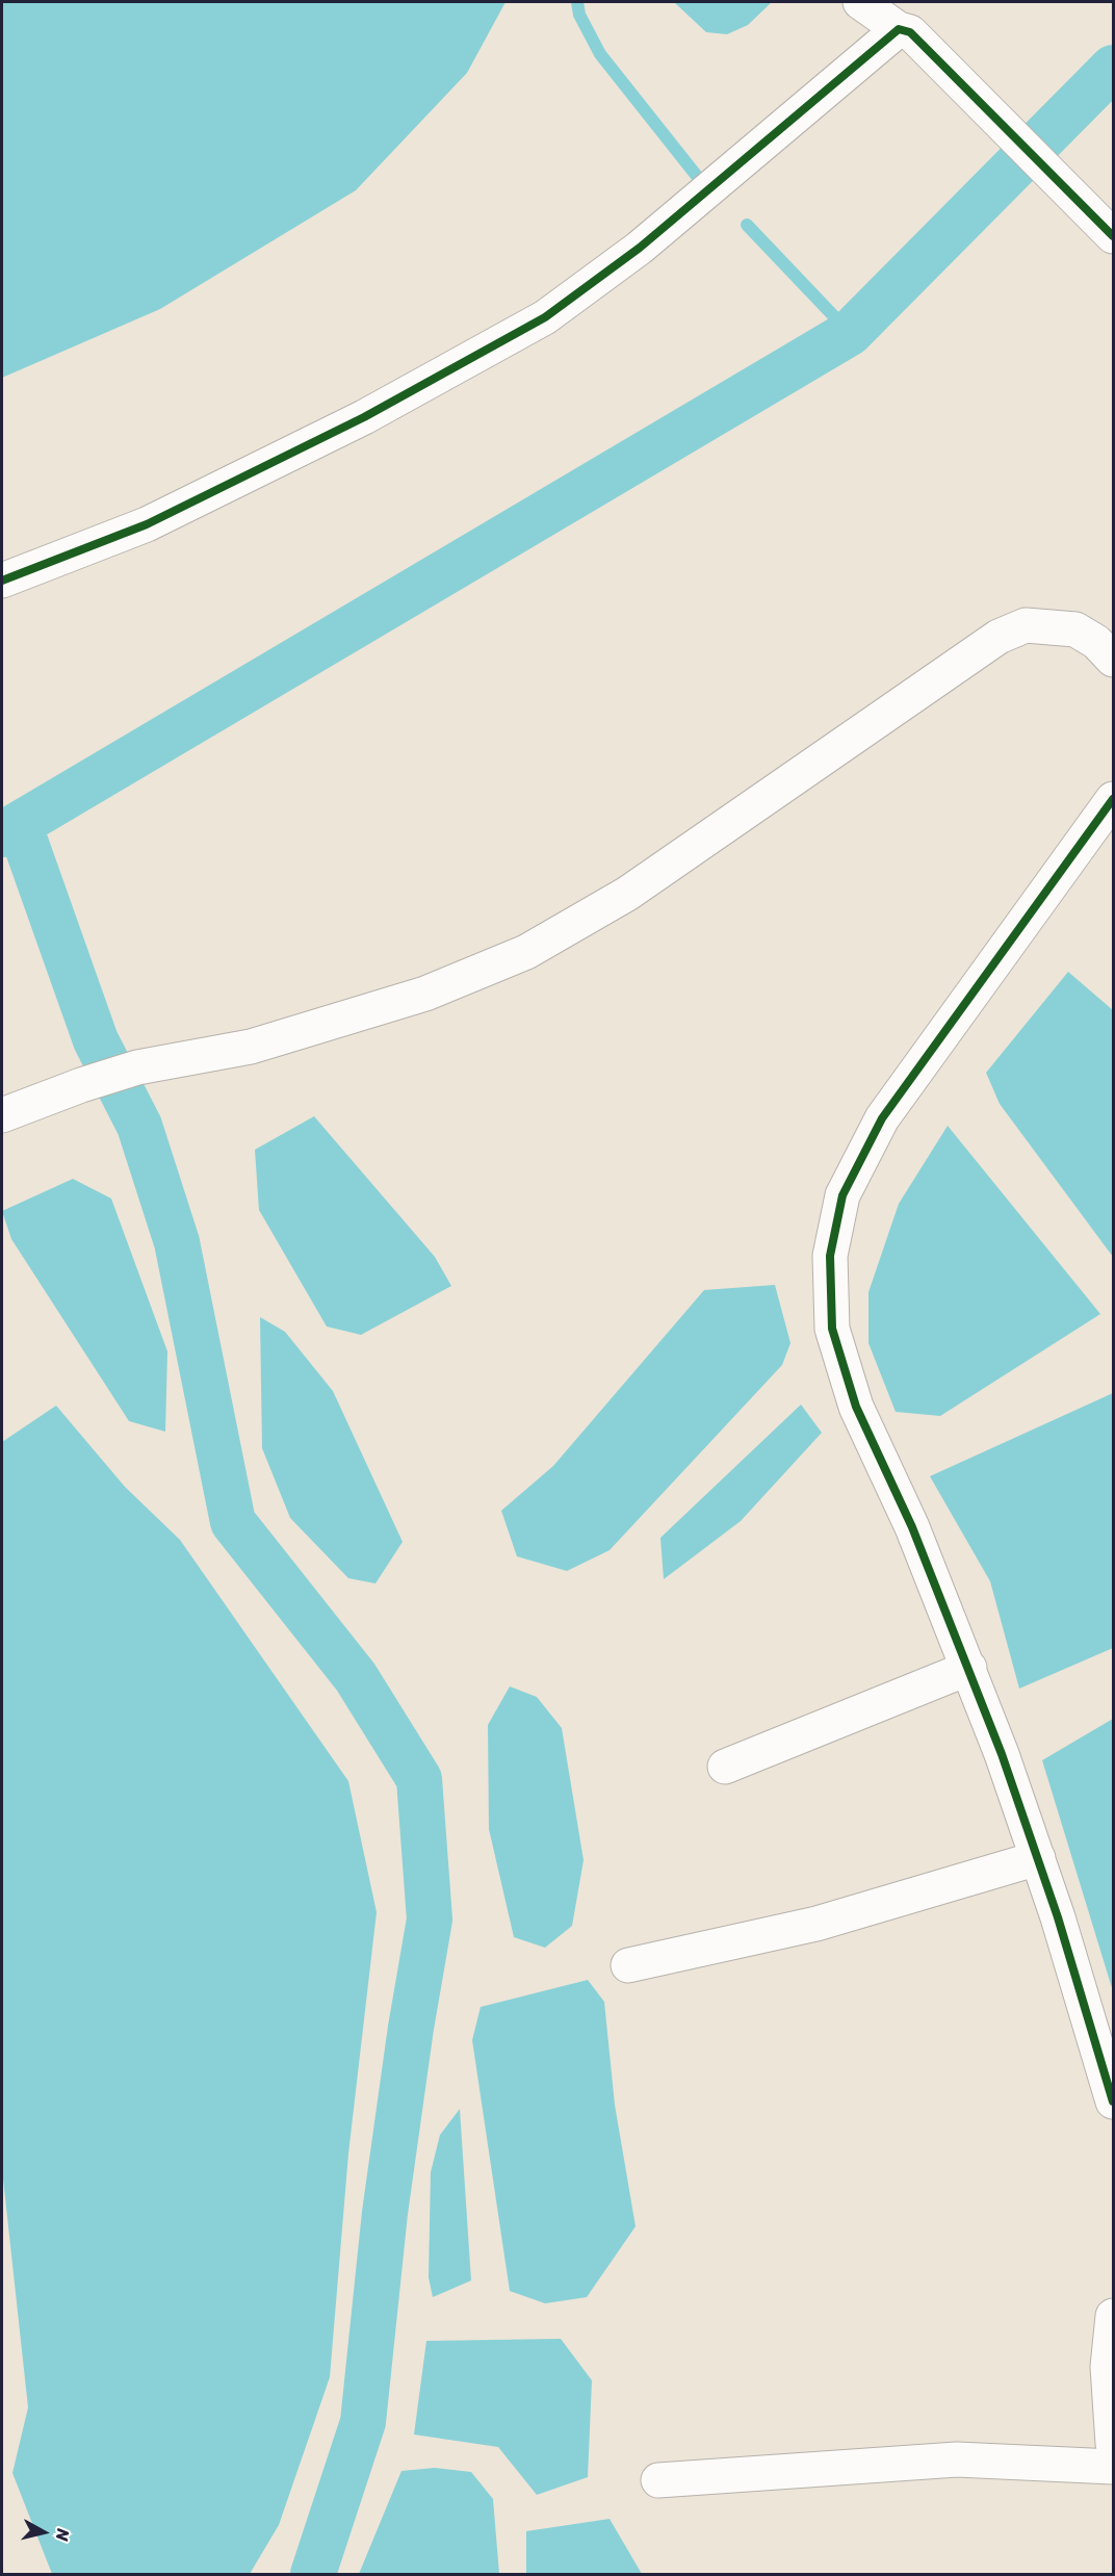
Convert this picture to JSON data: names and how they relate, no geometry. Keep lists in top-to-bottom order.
{
  "north": "right"
}
